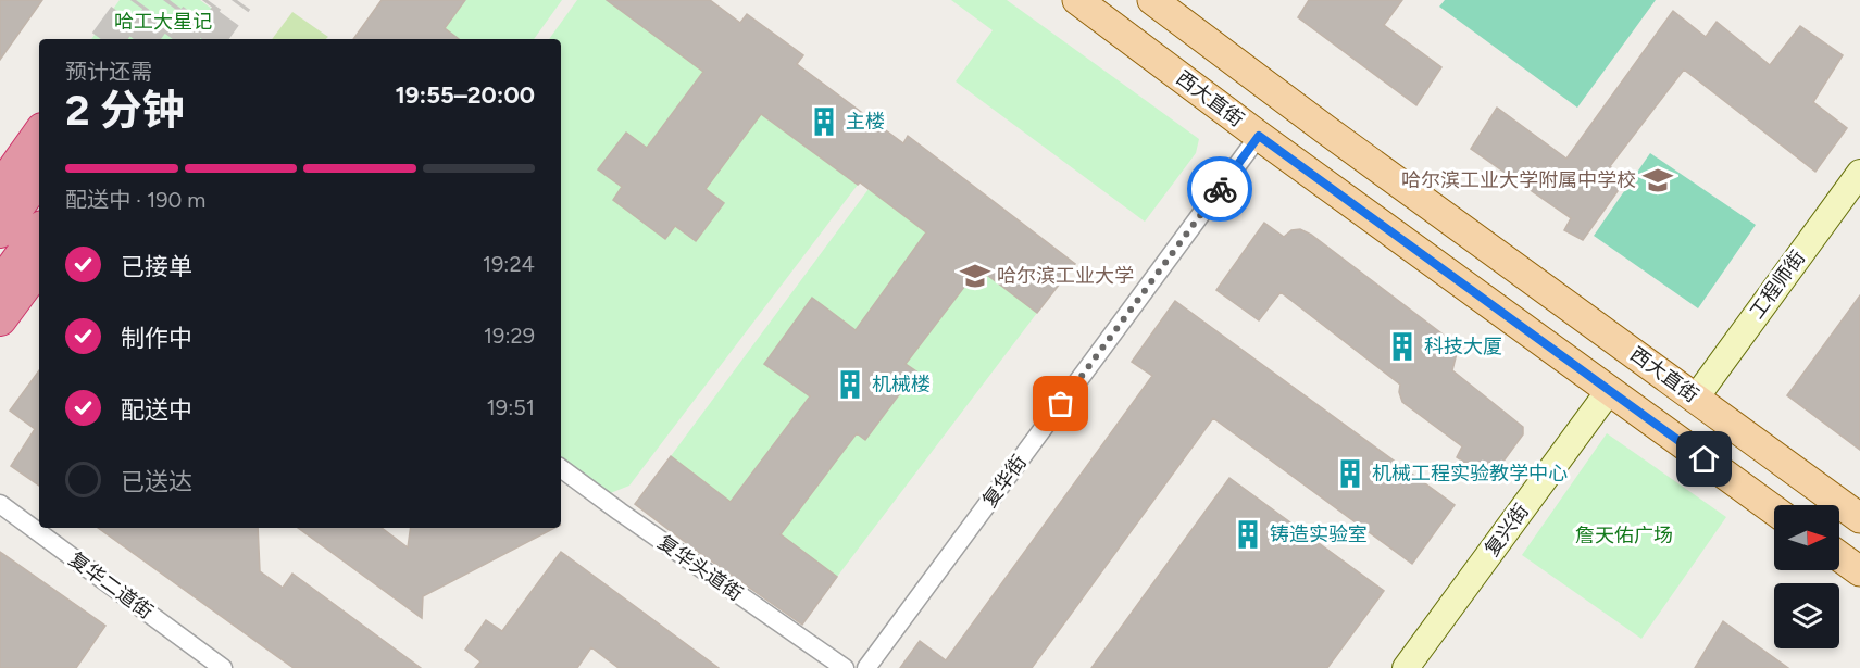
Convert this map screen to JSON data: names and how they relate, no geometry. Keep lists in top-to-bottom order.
{
  "streets": {
    "main road": ["西大直街"],
    "street": [
      "工程师街",
      "复华街",
      "复兴街",
      "复华头道街",
      "复华二道街"
    ]
  },
  "crossings": [
    ["西大直街", "工程师街"],
    ["西大直街", "复华街"],
    ["西大直街", "复兴街"]
  ],
  "parks": ["哈工大星记", "詹天佑广场"],
  "places": {
    "building": [
      "主楼",
      "科技大厦",
      "机械楼",
      "机械工程实验教学中心",
      "铸造实验室"
    ],
    "school or university": ["哈尔滨工业大学附属中学校", "哈尔滨工业大学"]
  },
  "north": "right",
  "page": {
    "heading": ["2 分钟", "预计还需", "19:55–20:00"],
    "bar": "配送中 · 190 m",
    "list": [
      ["已接单", "19:24"],
      ["制作中", "19:29"],
      ["配送中", "19:51"],
      "已送达"
    ]
  }
}
